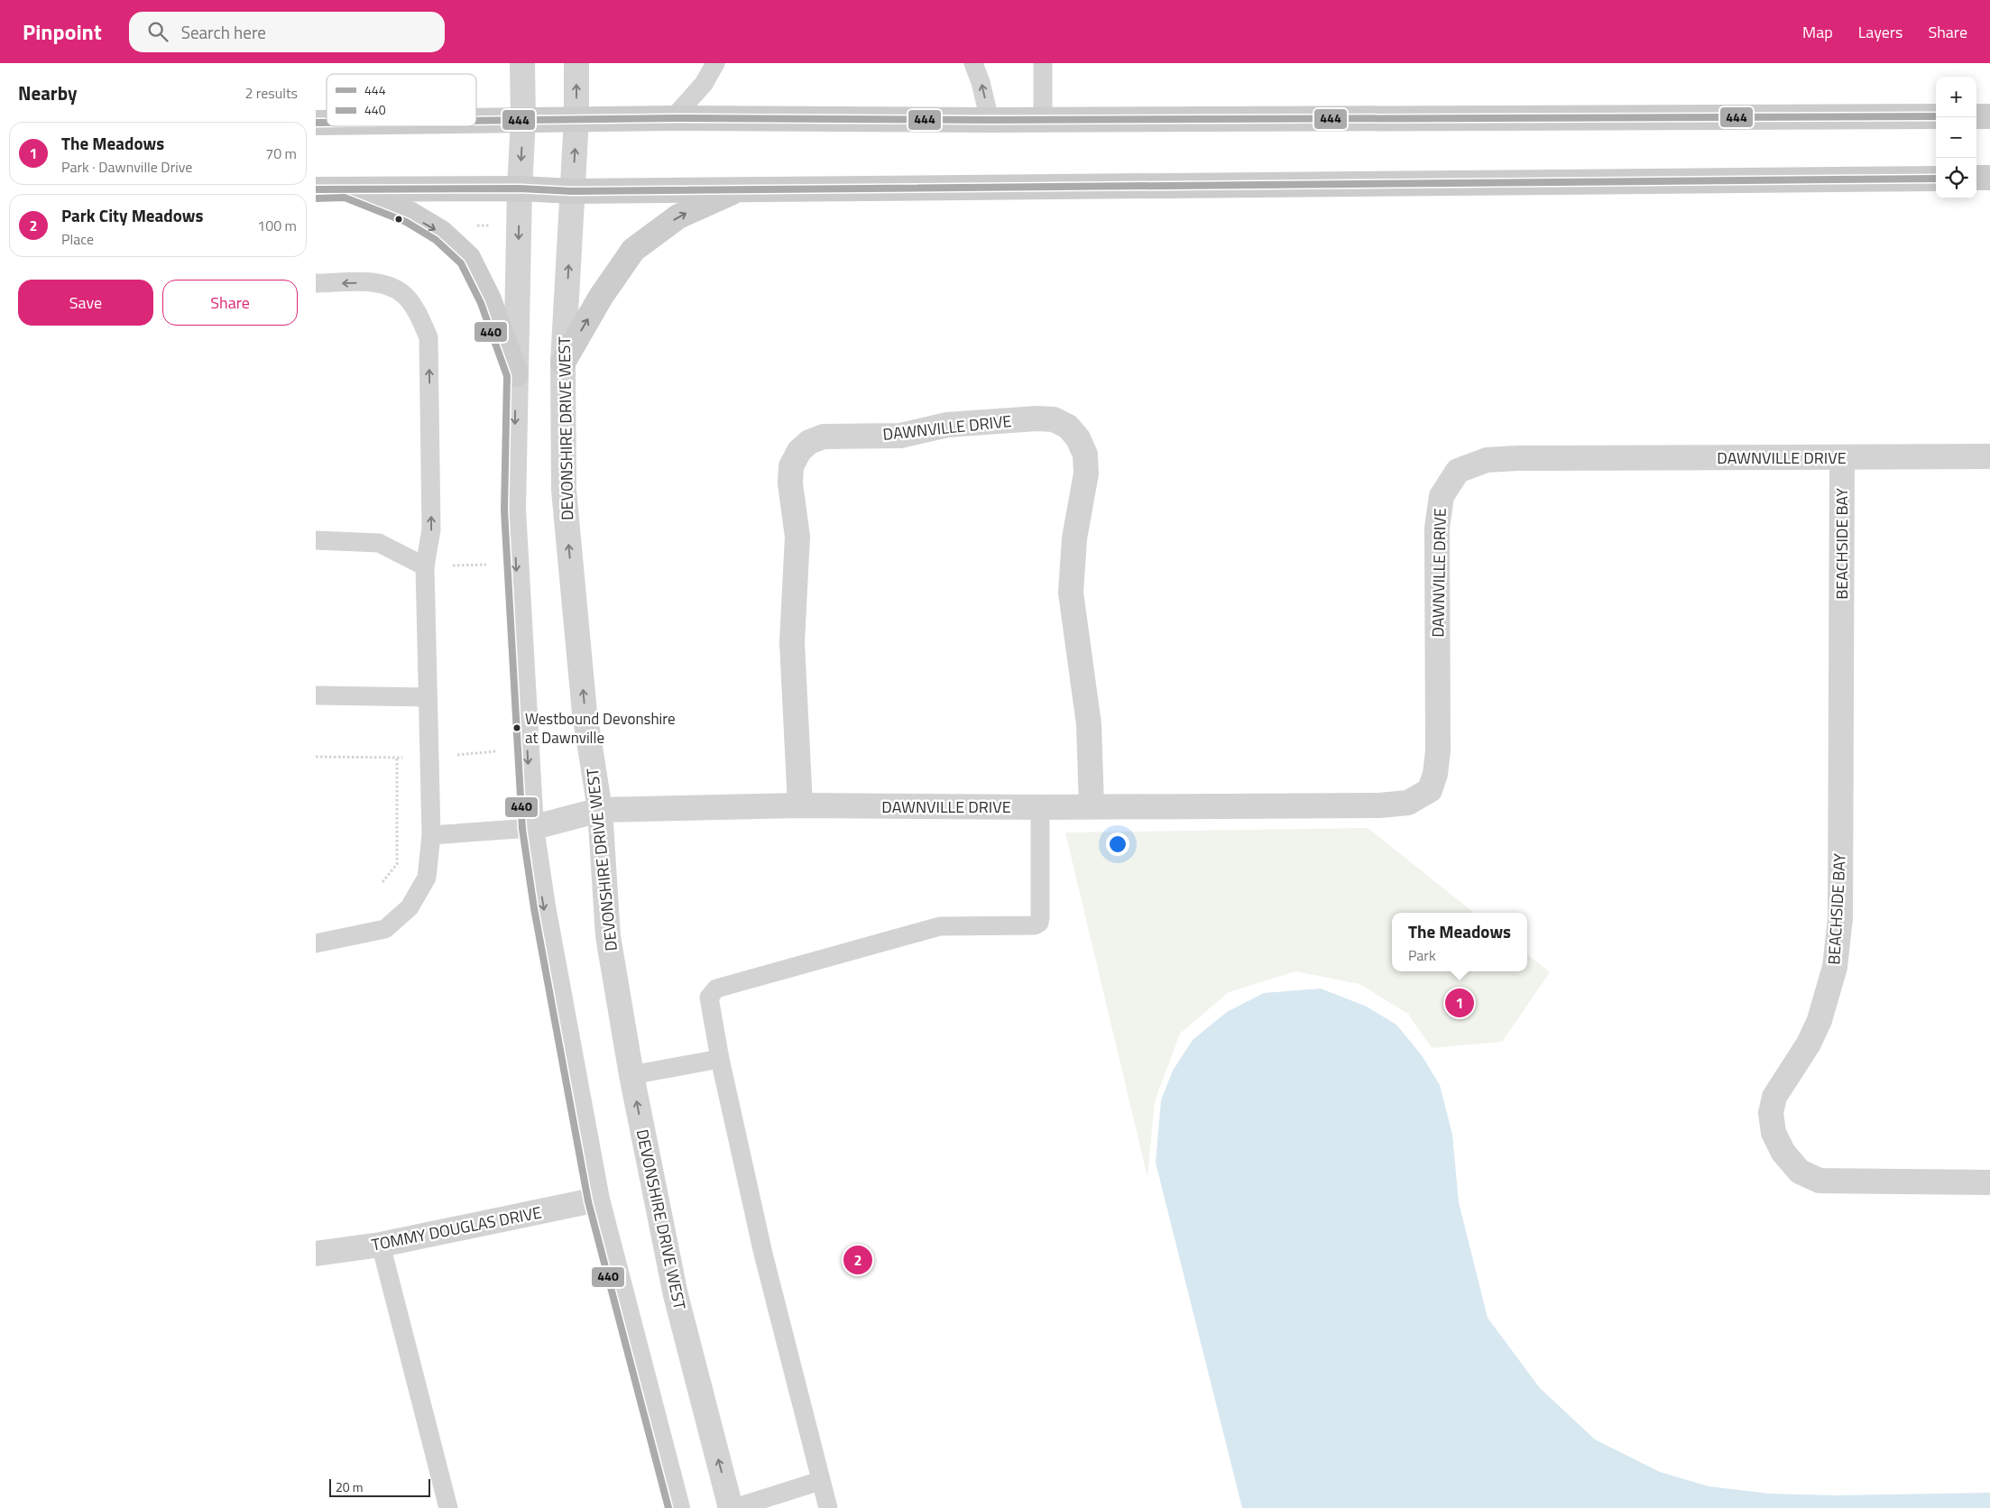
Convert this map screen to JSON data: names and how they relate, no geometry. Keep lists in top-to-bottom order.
{
  "streets": {
    "street": [
      "DAWNVILLE DRIVE",
      "DEVONSHIRE DRIVE WEST",
      "BEACHSIDE BAY",
      "TOMMY DOUGLAS DRIVE"
    ]
  },
  "crossings": [
    ["DAWNVILLE DRIVE", "DEVONSHIRE DRIVE WEST"],
    ["DAWNVILLE DRIVE", "BEACHSIDE BAY"]
  ],
  "places": ["Westbound Devonshire at Dawnville"],
  "lines": ["transit line 444", "transit line 440"],
  "legend": ["444", "440"],
  "scale_bar": "20 m",
  "page": {
    "header": "Pinpoint",
    "search": "Search here",
    "nav": ["Map", "Layers", "Share"],
    "heading": ["Nearby", "2 results"],
    "map_buttons": ["+", "−"],
    "list": [
      {
        "mark": "1",
        "name": "The Meadows",
        "note": "Park · Dawnville Drive",
        "value": "70 m"
      },
      {
        "mark": "2",
        "name": "Park City Meadows",
        "note": "Place",
        "value": "100 m"
      }
    ],
    "buttons": ["Save", "Share"],
    "popup": ["The Meadows", "Park"],
    "pins": ["1", "2"],
    "scale": "20 m"
  }
}
